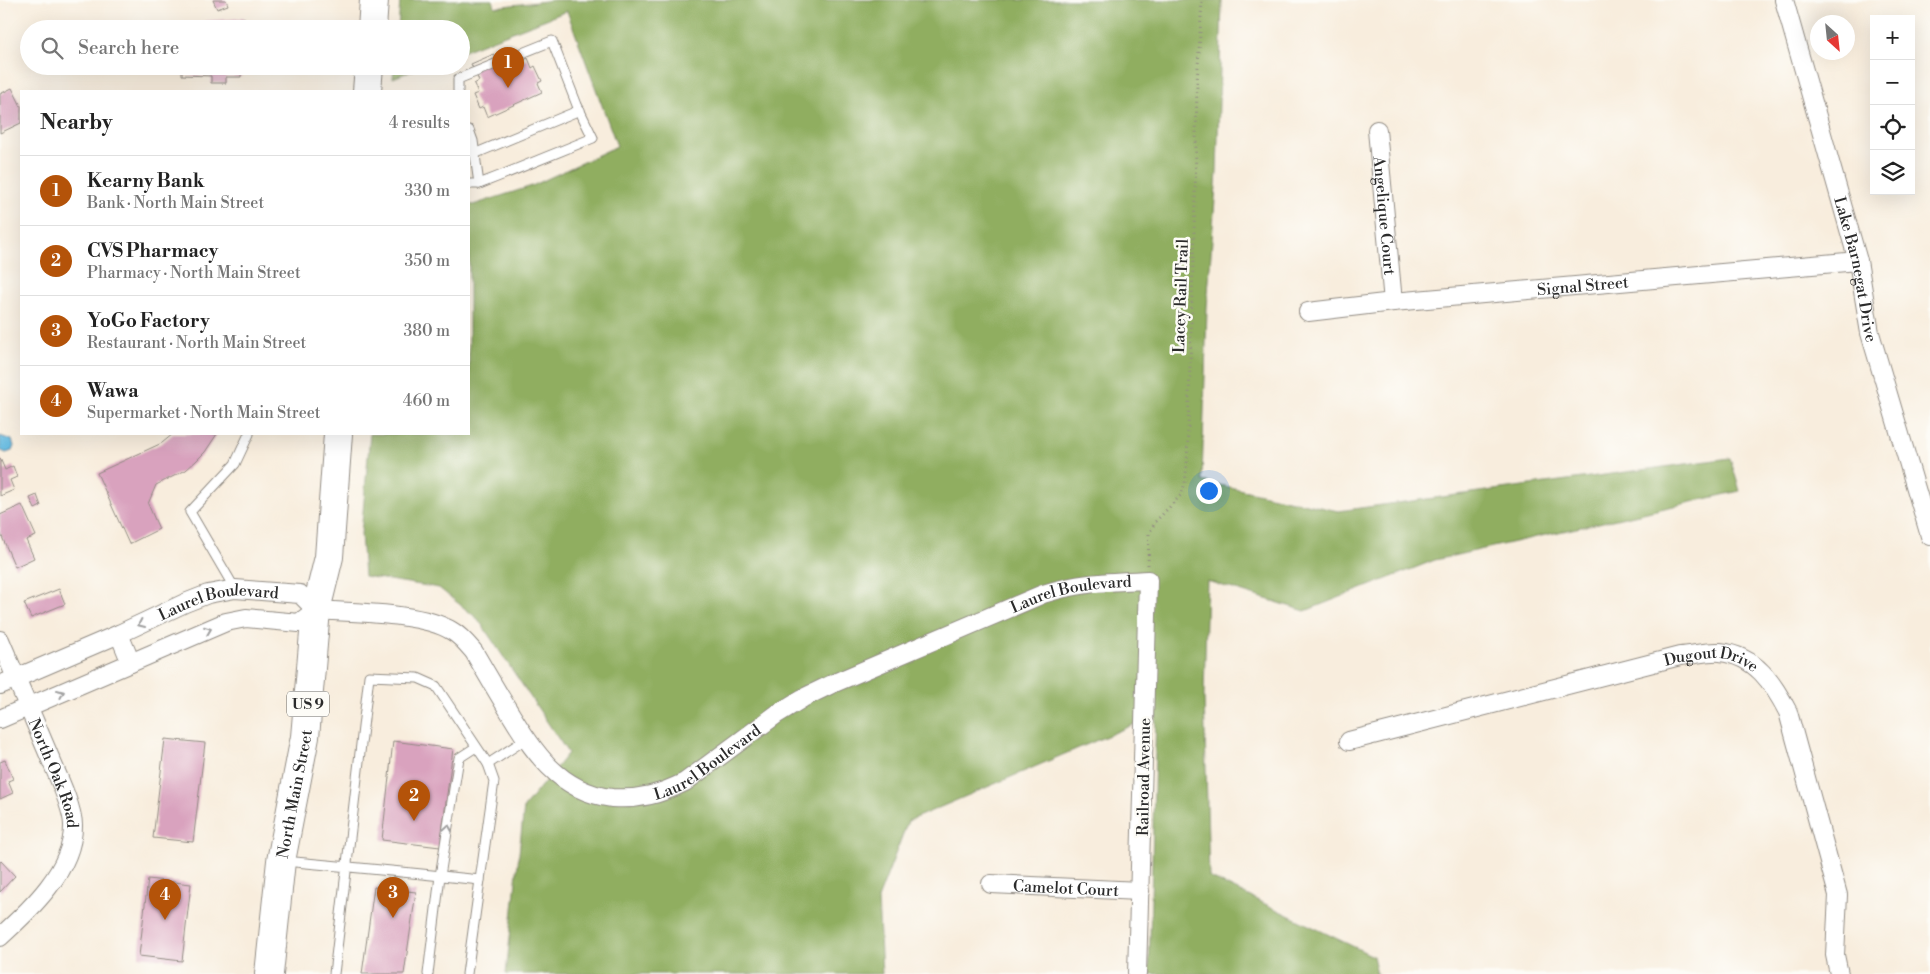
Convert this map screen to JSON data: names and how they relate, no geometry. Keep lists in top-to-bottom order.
{
  "streets": {
    "highway": ["US 9", "North Main Street"],
    "street": [
      "Angelique Court",
      "Lake Barnegat Drive",
      "Signal Street",
      "Laurel Boulevard",
      "Dugout Drive",
      "North Oak Road",
      "Railroad Avenue",
      "Camelot Court"
    ],
    "path": ["Lacey Rail Trail"]
  },
  "crossings": [
    ["Angelique Court", "Signal Street"],
    ["Lake Barnegat Drive", "Signal Street"],
    ["Lacey Rail Trail", "Laurel Boulevard"],
    ["Lacey Rail Trail", "Railroad Avenue"],
    ["Laurel Boulevard", "North Oak Road"],
    ["Laurel Boulevard", "Railroad Avenue"],
    ["Laurel Boulevard", "North Main Street"],
    ["Railroad Avenue", "Camelot Court"]
  ],
  "north": "bottom right",
  "page": {
    "map_buttons": ["+", "−"],
    "search": "Search here",
    "pins": [
      "1",
      "2",
      "3",
      "4"
    ],
    "heading": ["Nearby", "4 results"],
    "list": [
      {
        "mark": "1",
        "name": "Kearny Bank",
        "note": "Bank · North Main Street",
        "value": "330 m"
      },
      {
        "mark": "2",
        "name": "CVS Pharmacy",
        "note": "Pharmacy · North Main Street",
        "value": "350 m"
      },
      {
        "mark": "3",
        "name": "YoGo Factory",
        "note": "Restaurant · North Main Street",
        "value": "380 m"
      },
      {
        "mark": "4",
        "name": "Wawa",
        "note": "Supermarket · North Main Street",
        "value": "460 m"
      }
    ]
  }
}
